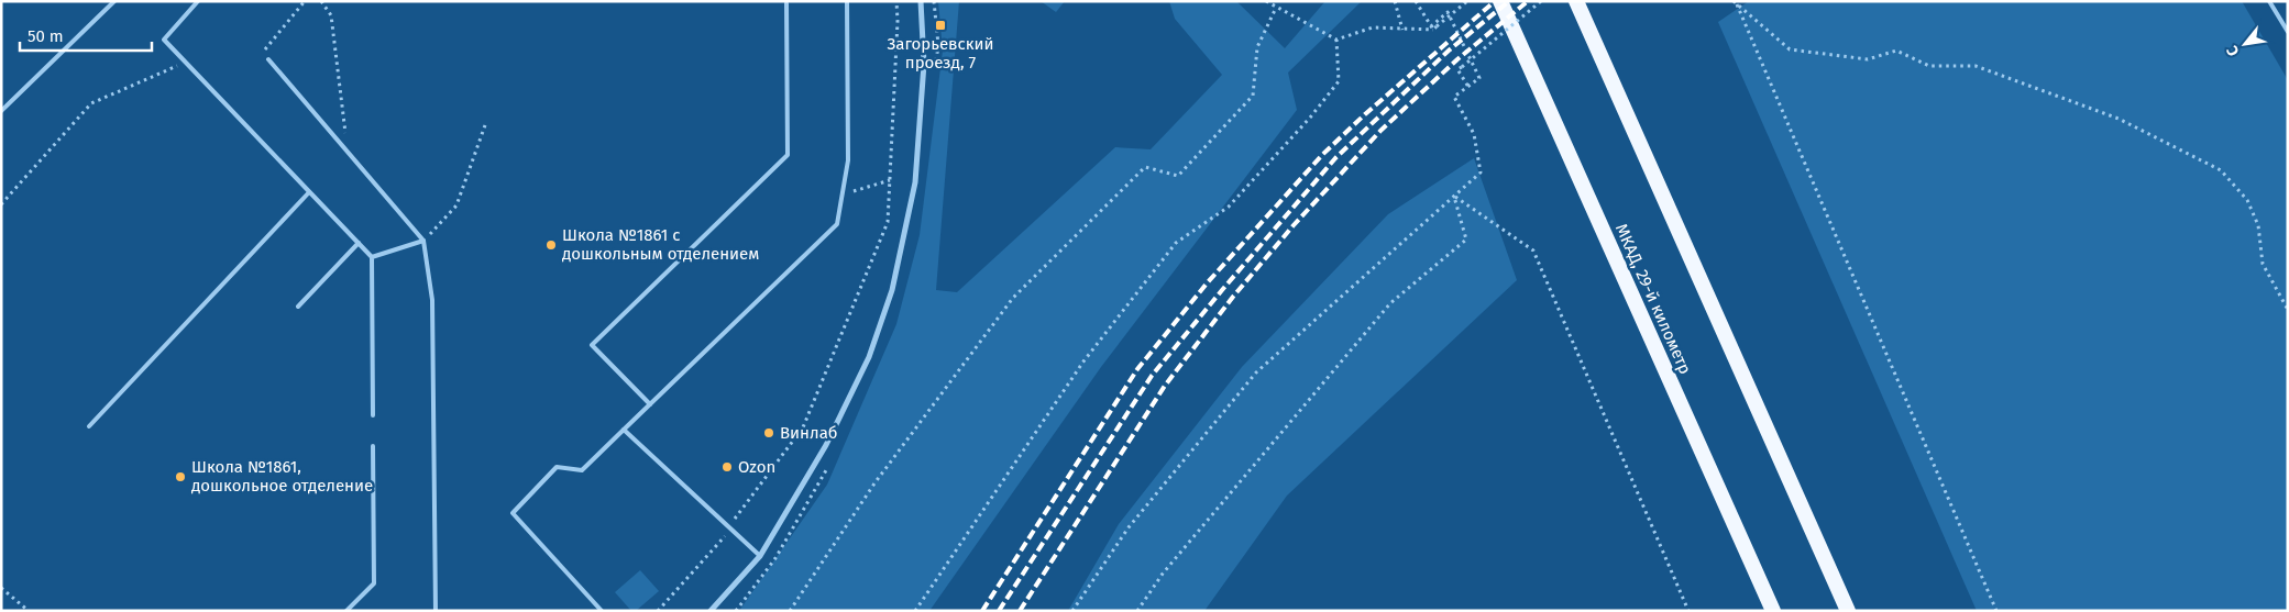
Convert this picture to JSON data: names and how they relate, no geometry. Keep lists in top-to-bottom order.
{
  "streets": {
    "highway": ["МКАД, 29-й километр"]
  },
  "places": {
    "transit": ["Загорьевский проезд, 7"],
    "other": [
      "Школа №1861 с дошкольным отделением",
      "Винлаб",
      "Ozon",
      "Школа №1861, дошкольное отделение"
    ]
  },
  "scale_bar": "50 m",
  "north": "bottom left"
}
